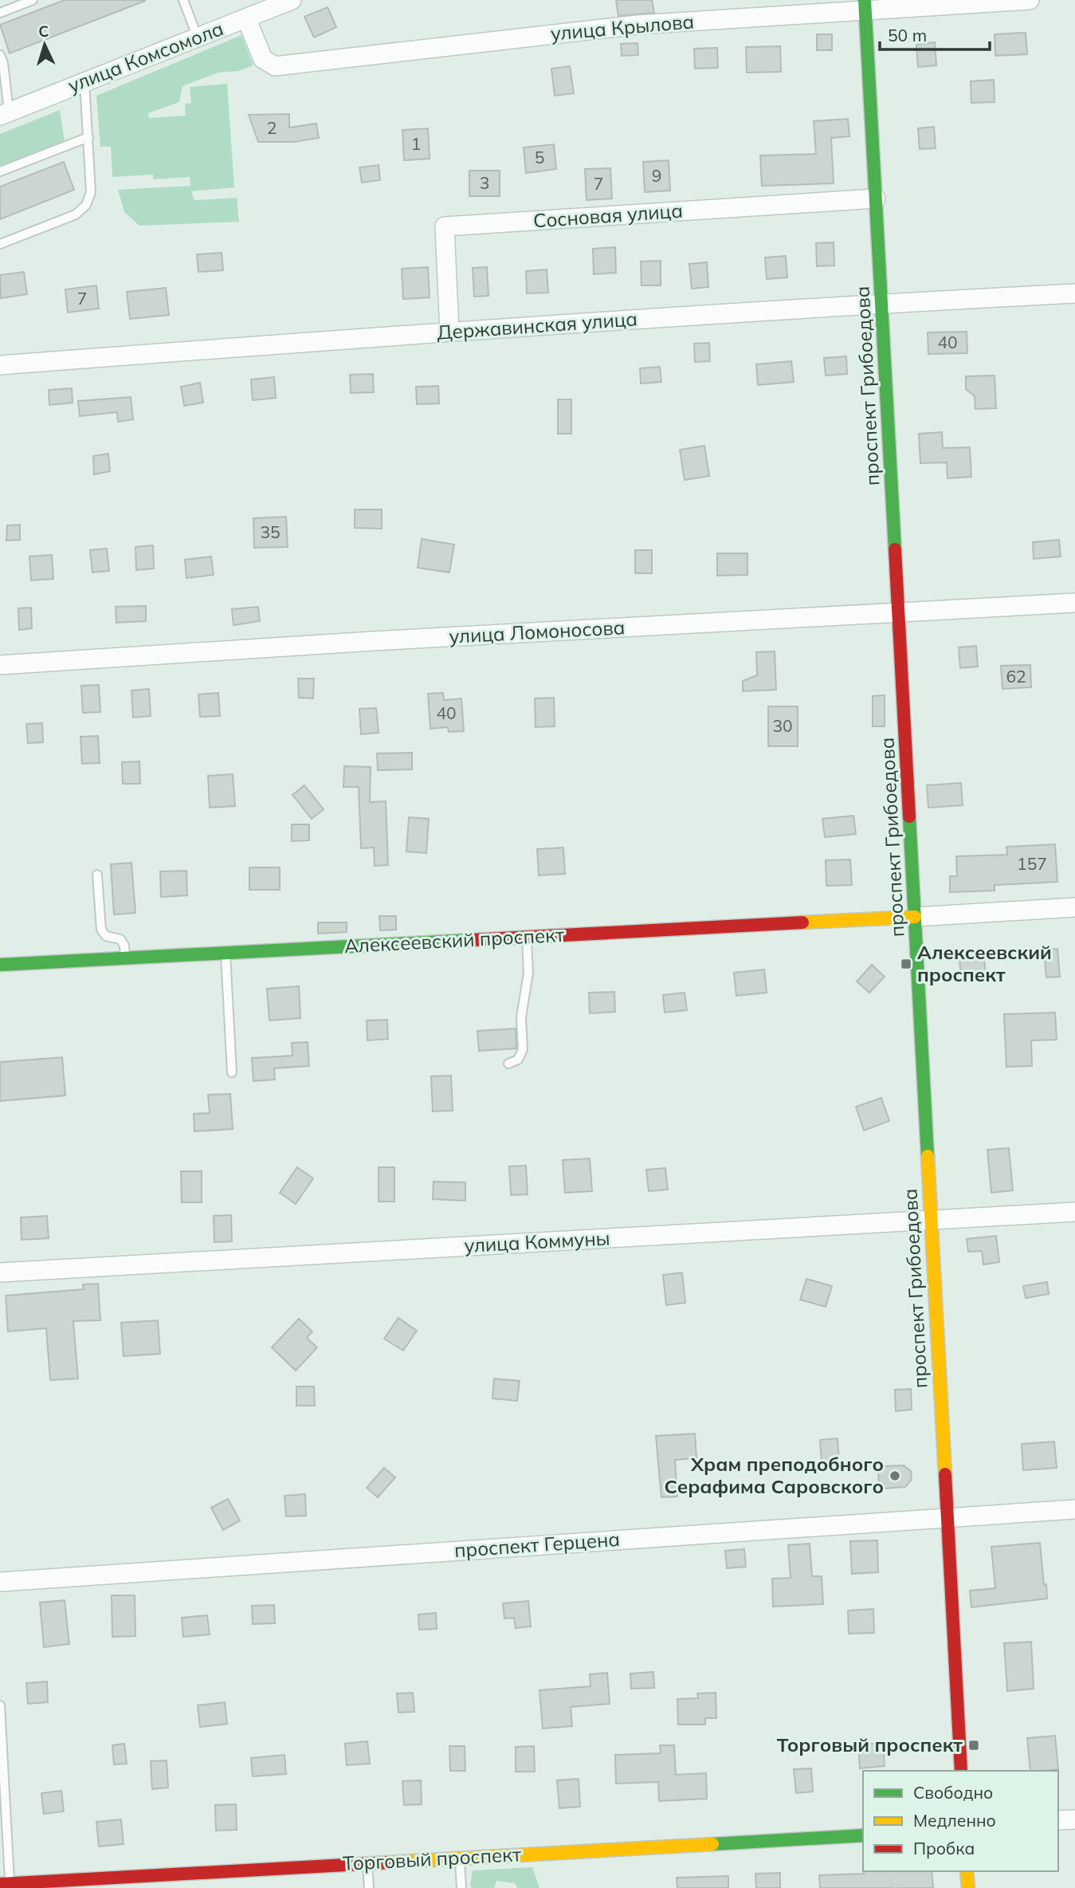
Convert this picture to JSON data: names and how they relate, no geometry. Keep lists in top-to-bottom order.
{
  "streets": {
    "street": [
      "улица Крылова",
      "улица Комсомола",
      "Сосновая улица",
      "Державинская улица",
      "проспект Грибоедова",
      "улица Ломоносова",
      "Алексеевский проспект",
      "улица Коммуны",
      "проспект Герцена",
      "Торговый проспект"
    ]
  },
  "crossings": [
    ["улица Крылова", "улица Комсомола"],
    ["улица Крылова", "проспект Грибоедова"],
    ["Сосновая улица", "Державинская улица"],
    ["Сосновая улица", "проспект Грибоедова"],
    ["Державинская улица", "проспект Грибоедова"],
    ["проспект Грибоедова", "улица Ломоносова"],
    ["проспект Грибоедова", "Алексеевский проспект"],
    ["проспект Грибоедова", "улица Коммуны"],
    ["проспект Грибоедова", "проспект Герцена"]
  ],
  "places": {
    "transit": ["Алексеевский проспект", "Торговый проспект"],
    "other": ["Храм преподобного Серафима Саровского"]
  },
  "house_numbers": [
    "2",
    "1",
    "5",
    "9",
    "3",
    "7",
    "7",
    "40",
    "35",
    "62",
    "40",
    "30",
    "157"
  ],
  "legend": ["Свободно", "Медленно", "Пробка"],
  "scale_bar": "50 m",
  "north": "top"
}
